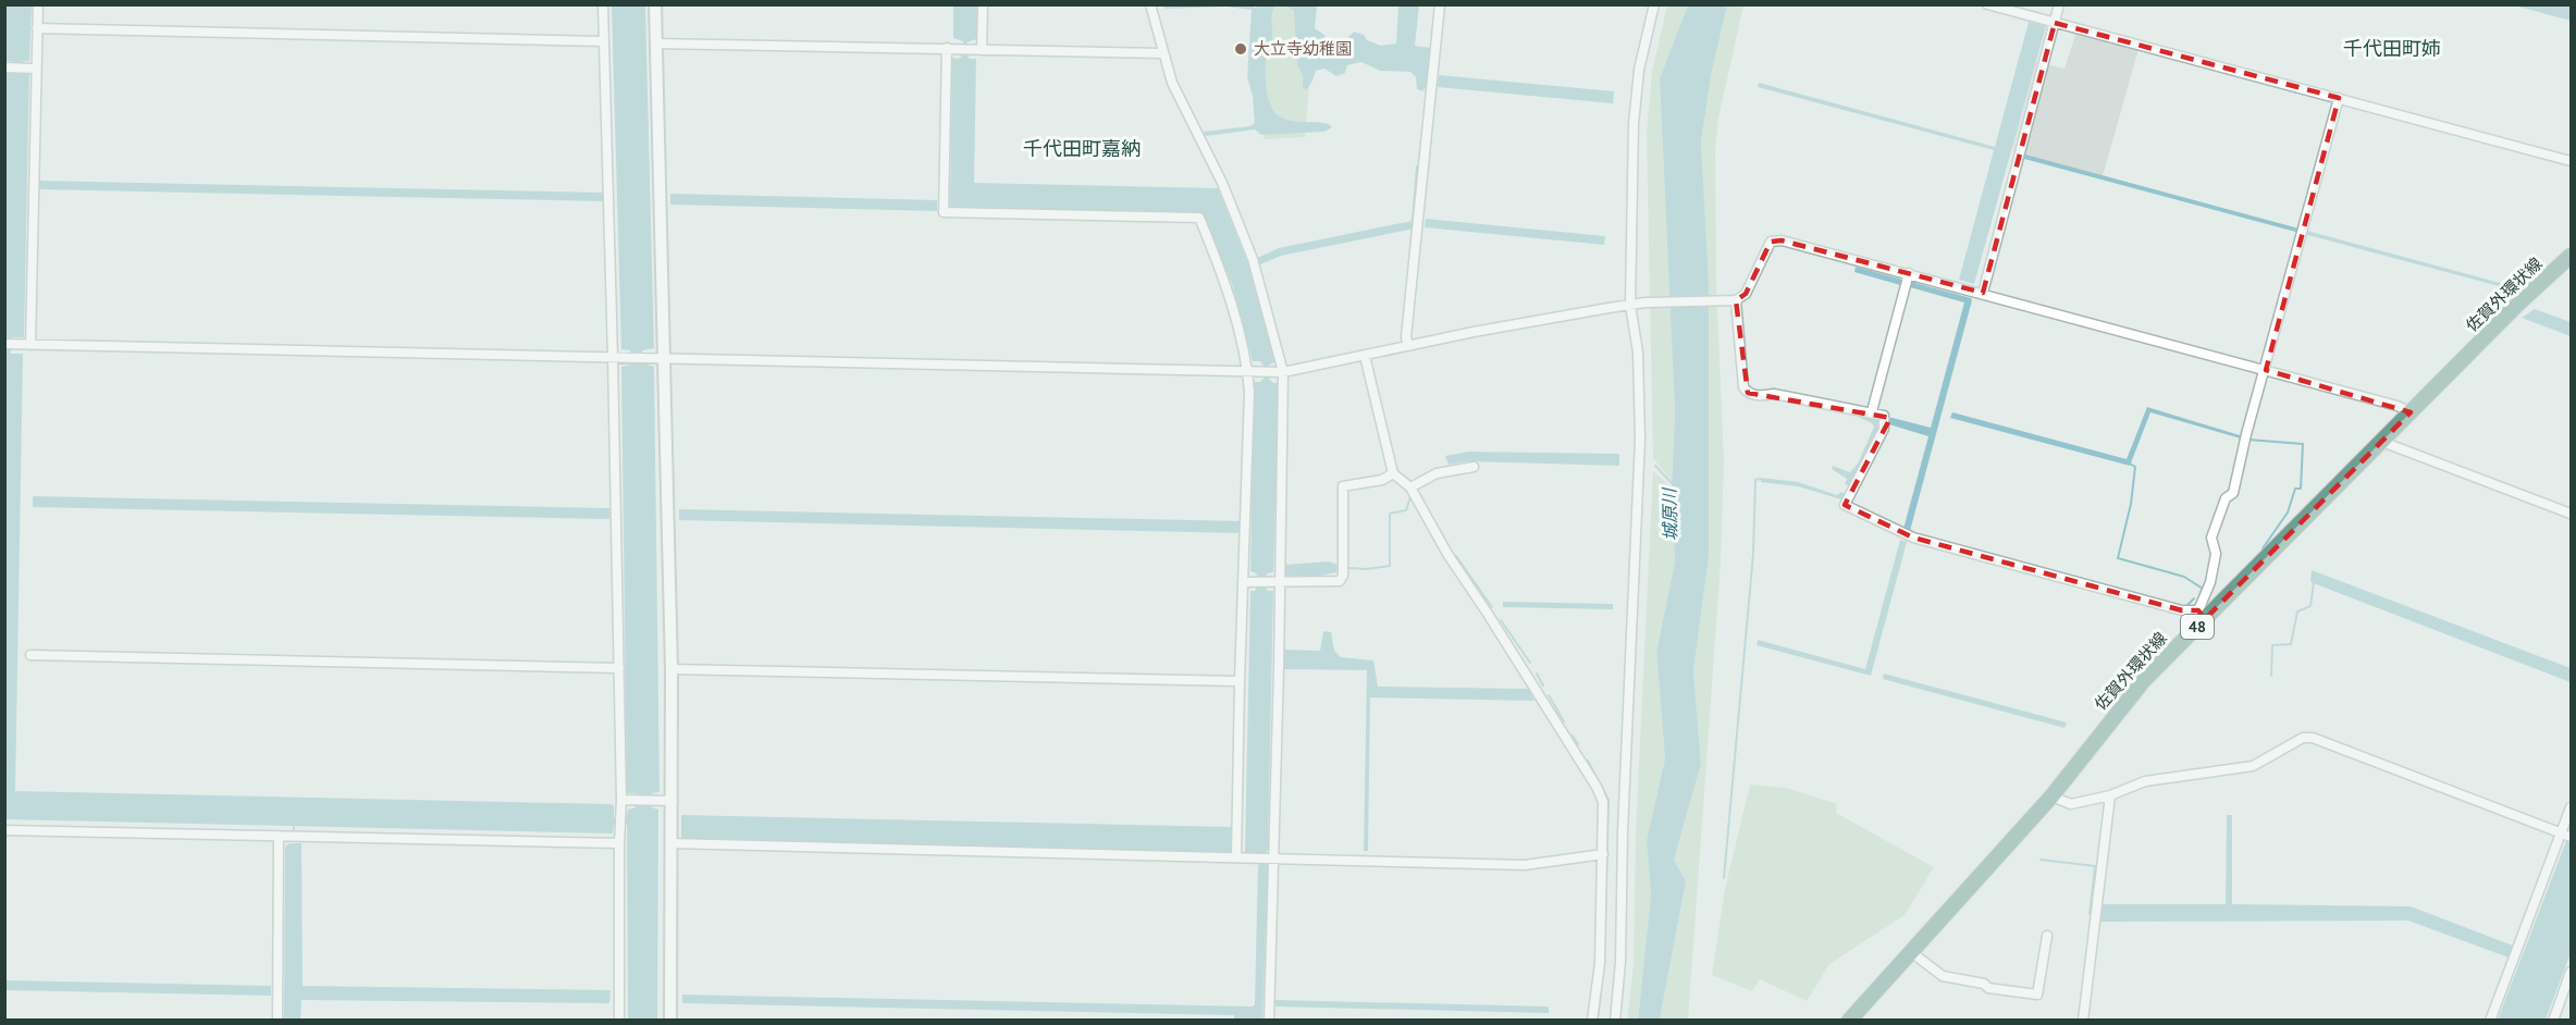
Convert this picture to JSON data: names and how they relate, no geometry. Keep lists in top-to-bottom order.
{
  "streets": {
    "main road": ["佐賀外環状線", "48"]
  },
  "districts": ["千代田町姉", "千代田町嘉納"],
  "water": ["城原川"],
  "places": ["大立寺幼稚園"]
}
